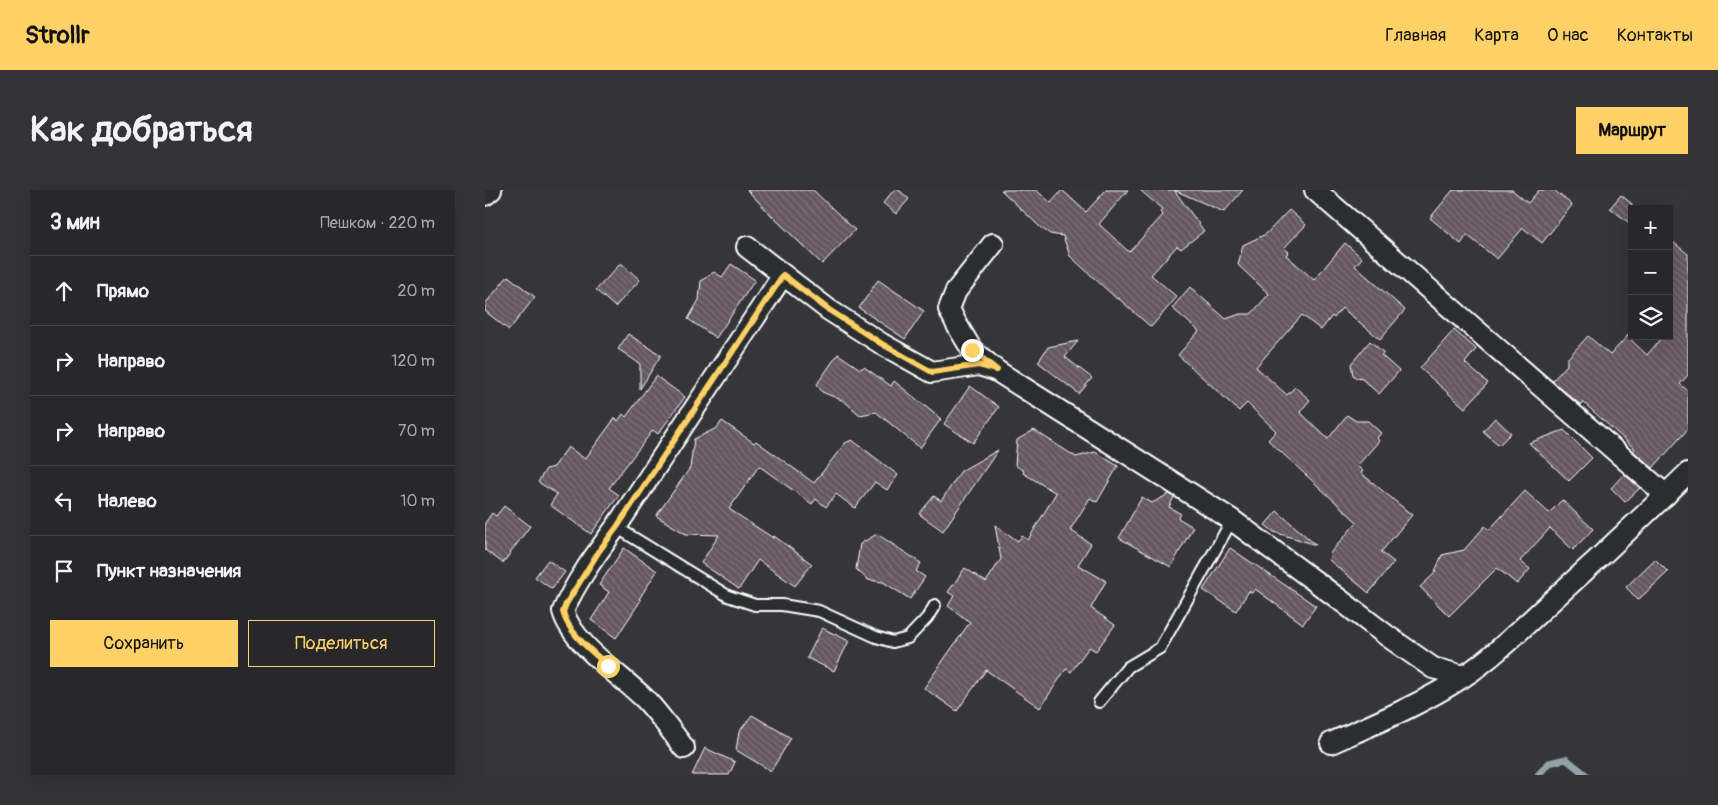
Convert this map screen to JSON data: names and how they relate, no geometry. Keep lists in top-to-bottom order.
{
  "page": {
    "header": "Strollr",
    "nav": [
      "Главная",
      "Карта",
      "О нас",
      "Контакты"
    ],
    "buttons": [
      "Маршрут",
      ["Сохранить", "Поделиться"]
    ],
    "title": "Как добраться",
    "heading": ["3 мин", "Пешком · 220 m"],
    "map_buttons": ["+", "−"],
    "list": [
      ["Прямо", "20 m"],
      ["Направо", "120 m"],
      ["Направо", "70 m"],
      ["Налево", "10 m"],
      "Пункт назначения"
    ]
  }
}
